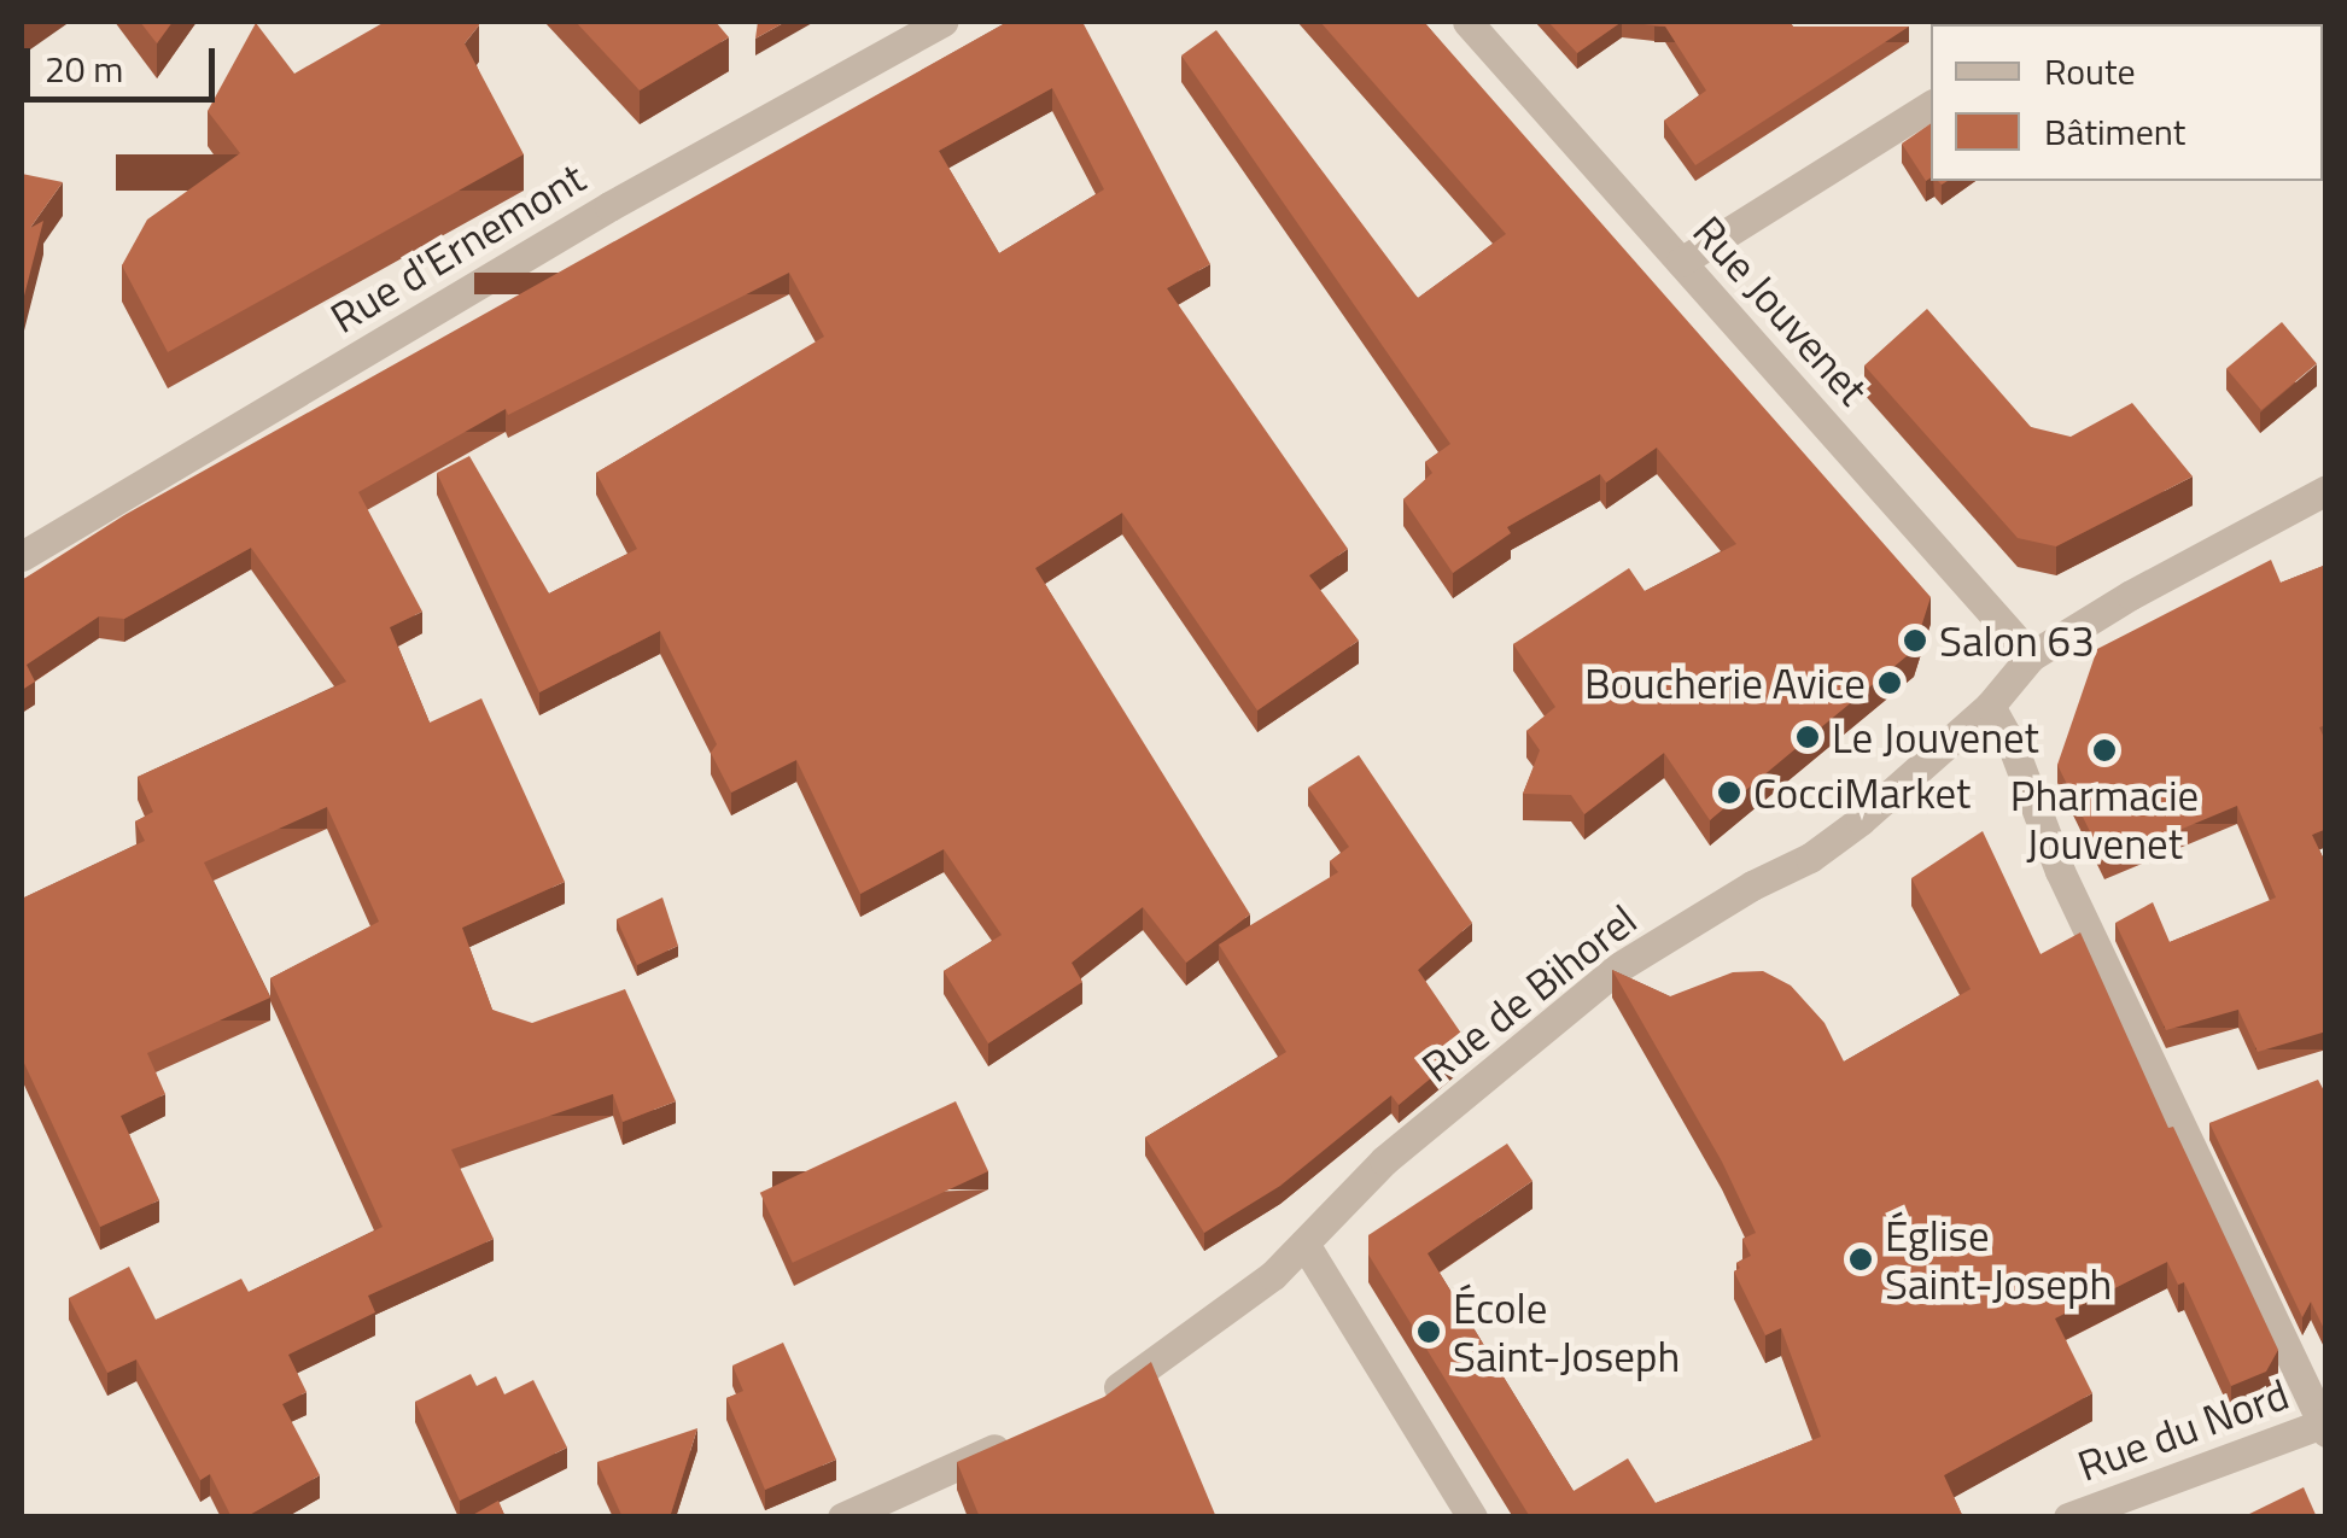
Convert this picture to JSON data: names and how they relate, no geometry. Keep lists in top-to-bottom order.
{
  "streets": {
    "street": [
      "Rue d'Ernemont",
      "Rue Jouvenet",
      "Rue de Bihorel",
      "Rue du Nord"
    ]
  },
  "crossings": [
    ["Rue Jouvenet", "Rue de Bihorel"]
  ],
  "places": [
    "Salon 63",
    "Boucherie Avice",
    "Le Jouvenet",
    "Pharmacie Jouvenet",
    "CocciMarket",
    "Église Saint-Joseph",
    "École Saint-Joseph"
  ],
  "legend": ["Route", "Bâtiment"],
  "scale_bar": "20 m"
}
